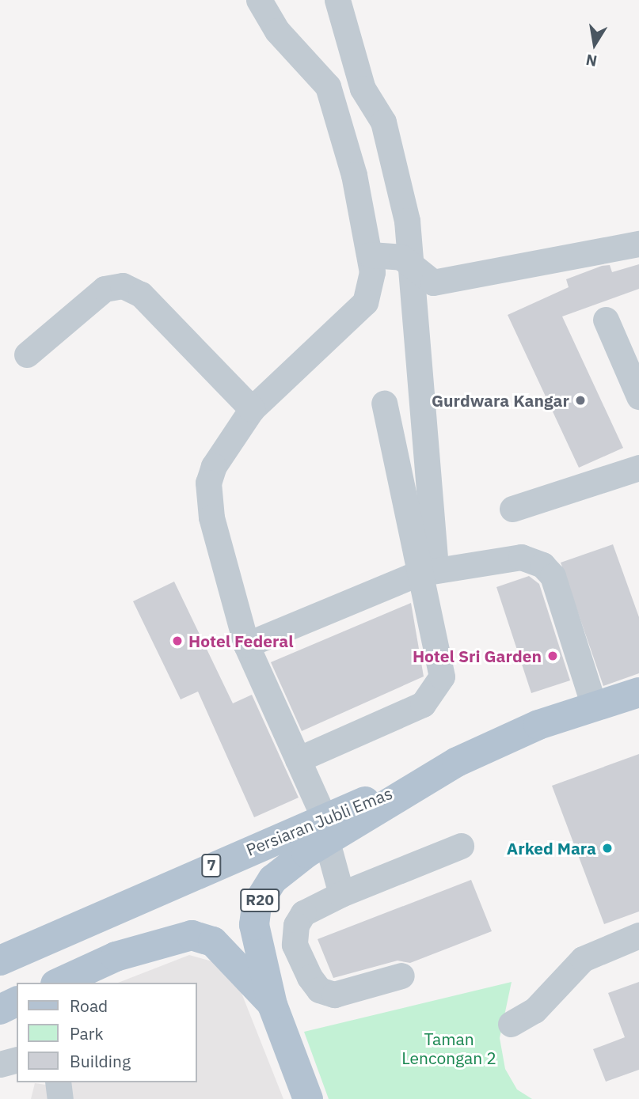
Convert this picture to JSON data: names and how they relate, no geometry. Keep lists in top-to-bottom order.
{
  "streets": {
    "main road": ["Persiaran Jubli Emas", "7", "R20"]
  },
  "crossings": [
    ["Persiaran Jubli Emas", "R20"]
  ],
  "parks": ["Taman Lencongan 2"],
  "places": [
    "Gurdwara Kangar",
    "Hotel Federal",
    "Hotel Sri Garden",
    "Arked Mara"
  ],
  "legend": ["Road", "Park", "Building"],
  "north": "bottom"
}
